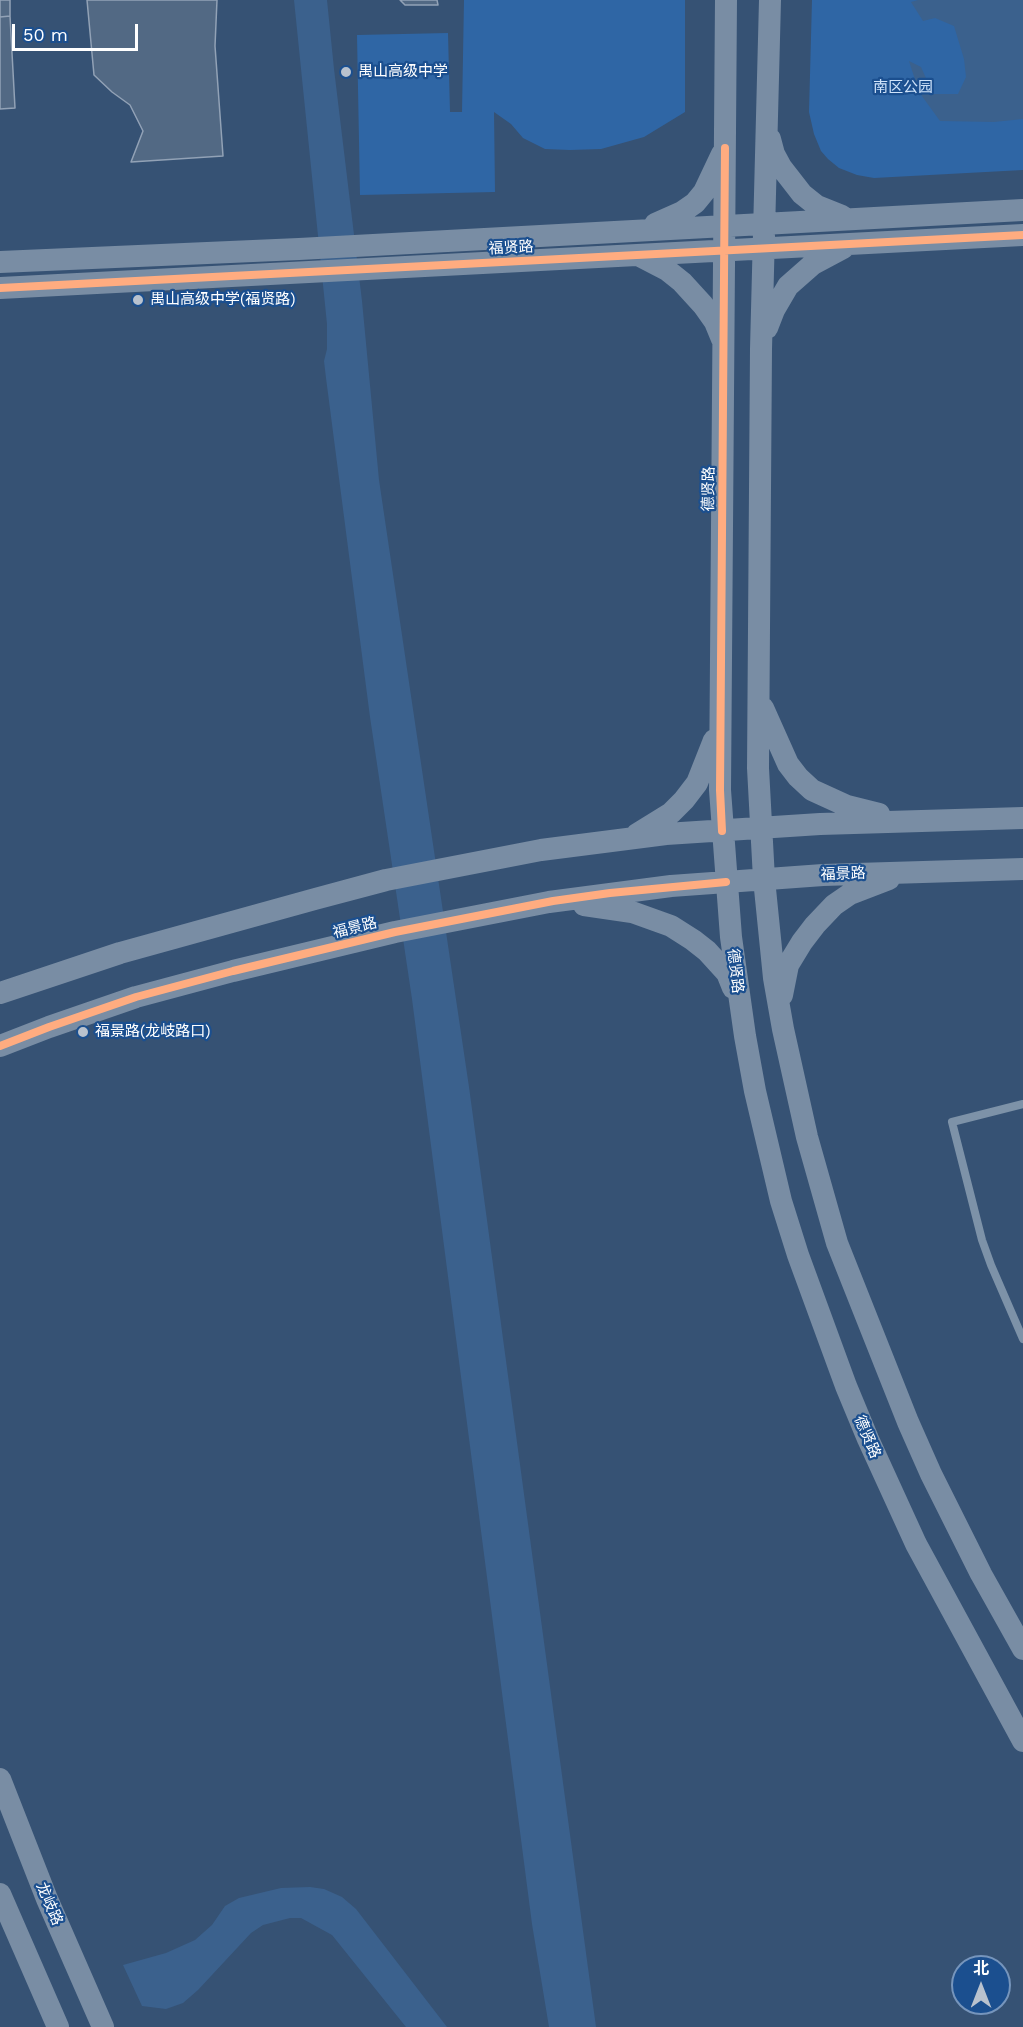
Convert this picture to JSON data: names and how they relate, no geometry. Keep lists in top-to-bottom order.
{
  "streets": {
    "main road": [
      "福贤路",
      "德贤路",
      "福景路",
      "龙岐路"
    ]
  },
  "crossings": [
    ["福贤路", "德贤路"],
    ["德贤路", "福景路"]
  ],
  "parks": ["南区公园"],
  "places": ["禺山高级中学", "禺山高级中学(福贤路)", "福景路(龙岐路口)"],
  "scale_bar": "50 m",
  "north": "top"
}
